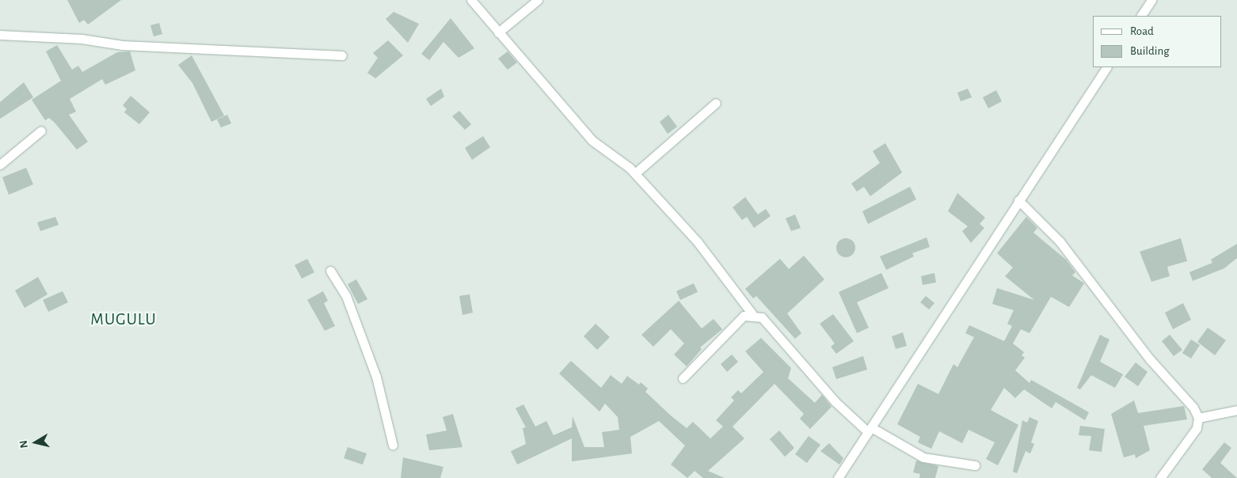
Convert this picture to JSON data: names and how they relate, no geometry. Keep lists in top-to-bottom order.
{
  "districts": ["MUGULU"],
  "legend": ["Road", "Building"],
  "north": "left"
}
